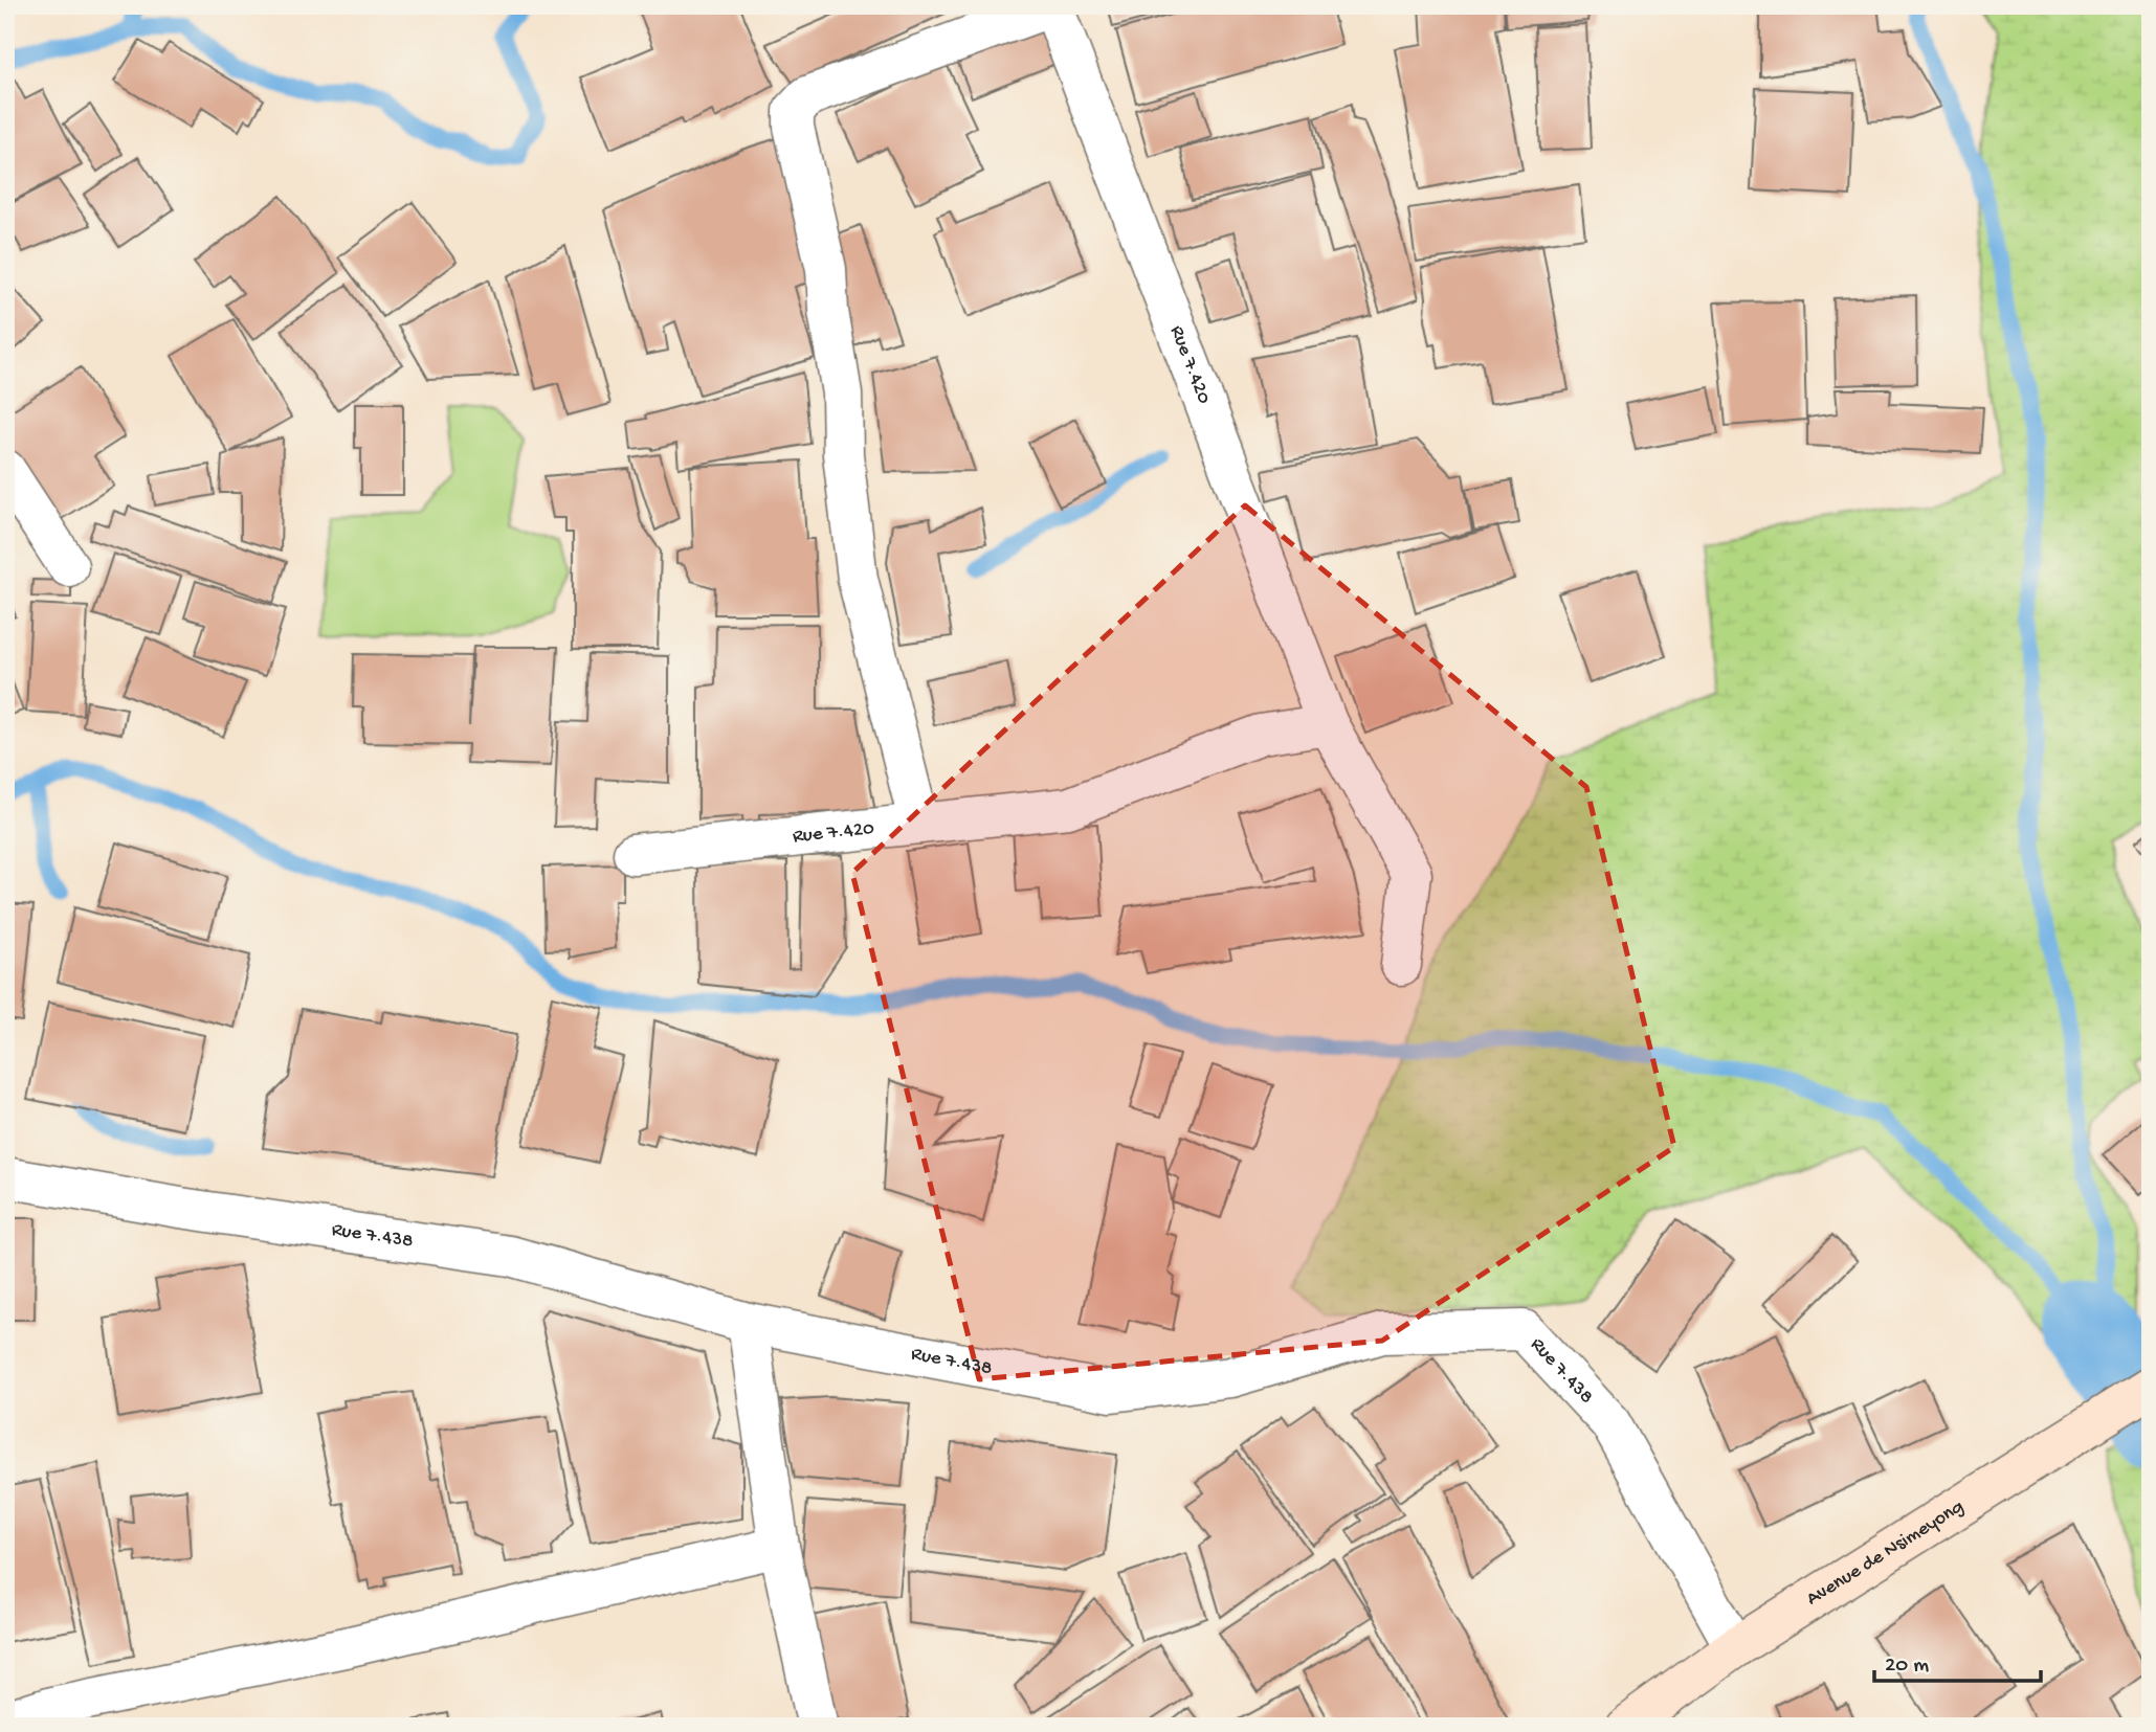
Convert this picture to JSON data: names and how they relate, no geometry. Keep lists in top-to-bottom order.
{
  "streets": {
    "main road": ["Avenue de Nsimeyong"],
    "street": ["Rue 7.420", "Rue 7.438"]
  },
  "crossings": [
    ["Rue 7.438", "Avenue de Nsimeyong"]
  ],
  "scale_bar": "20 m"
}
